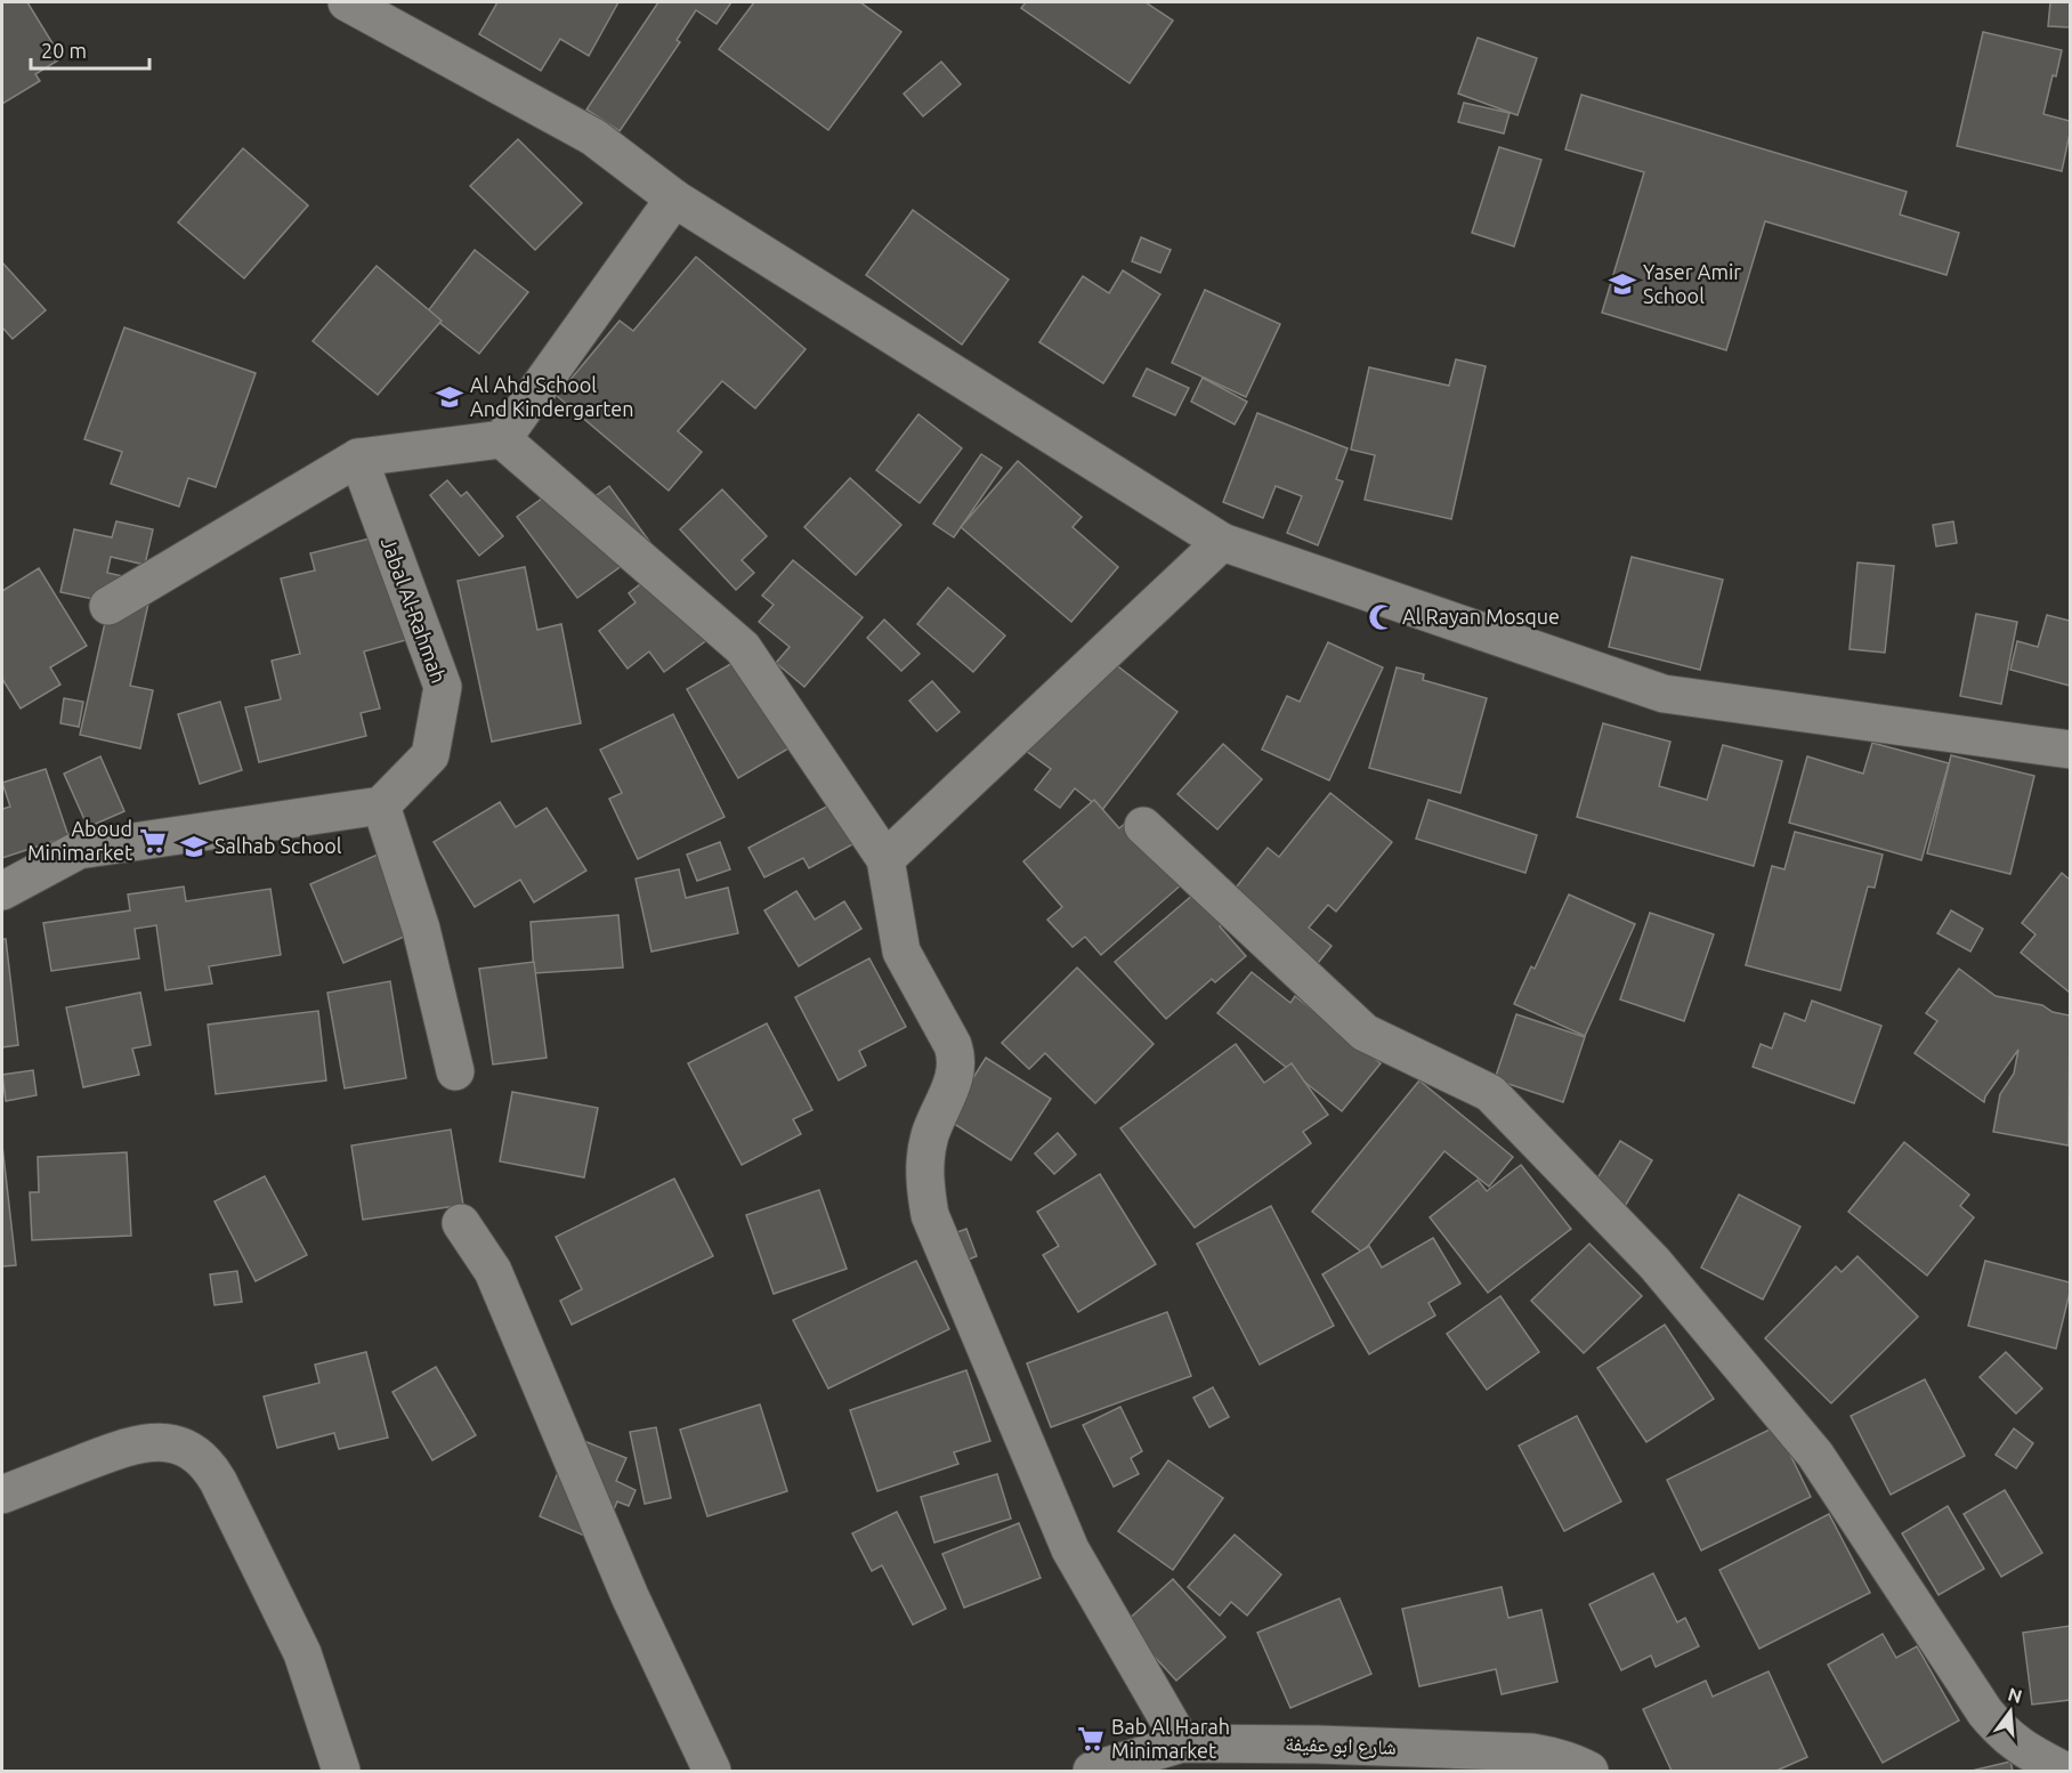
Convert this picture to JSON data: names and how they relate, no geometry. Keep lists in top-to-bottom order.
{
  "streets": {
    "street": ["Jabal Al-Rahmah", "شارع ابو عفيفة"]
  },
  "places": {
    "school or university": ["Yaser Amir School", "Al Ahd School And Kindergarten", "Salhab School"],
    "mosque": ["Al Rayan Mosque"],
    "supermarket": ["Aboud Minimarket", "Bab Al Harah Minimarket"]
  },
  "scale_bar": "20 m",
  "north": "top"
}
